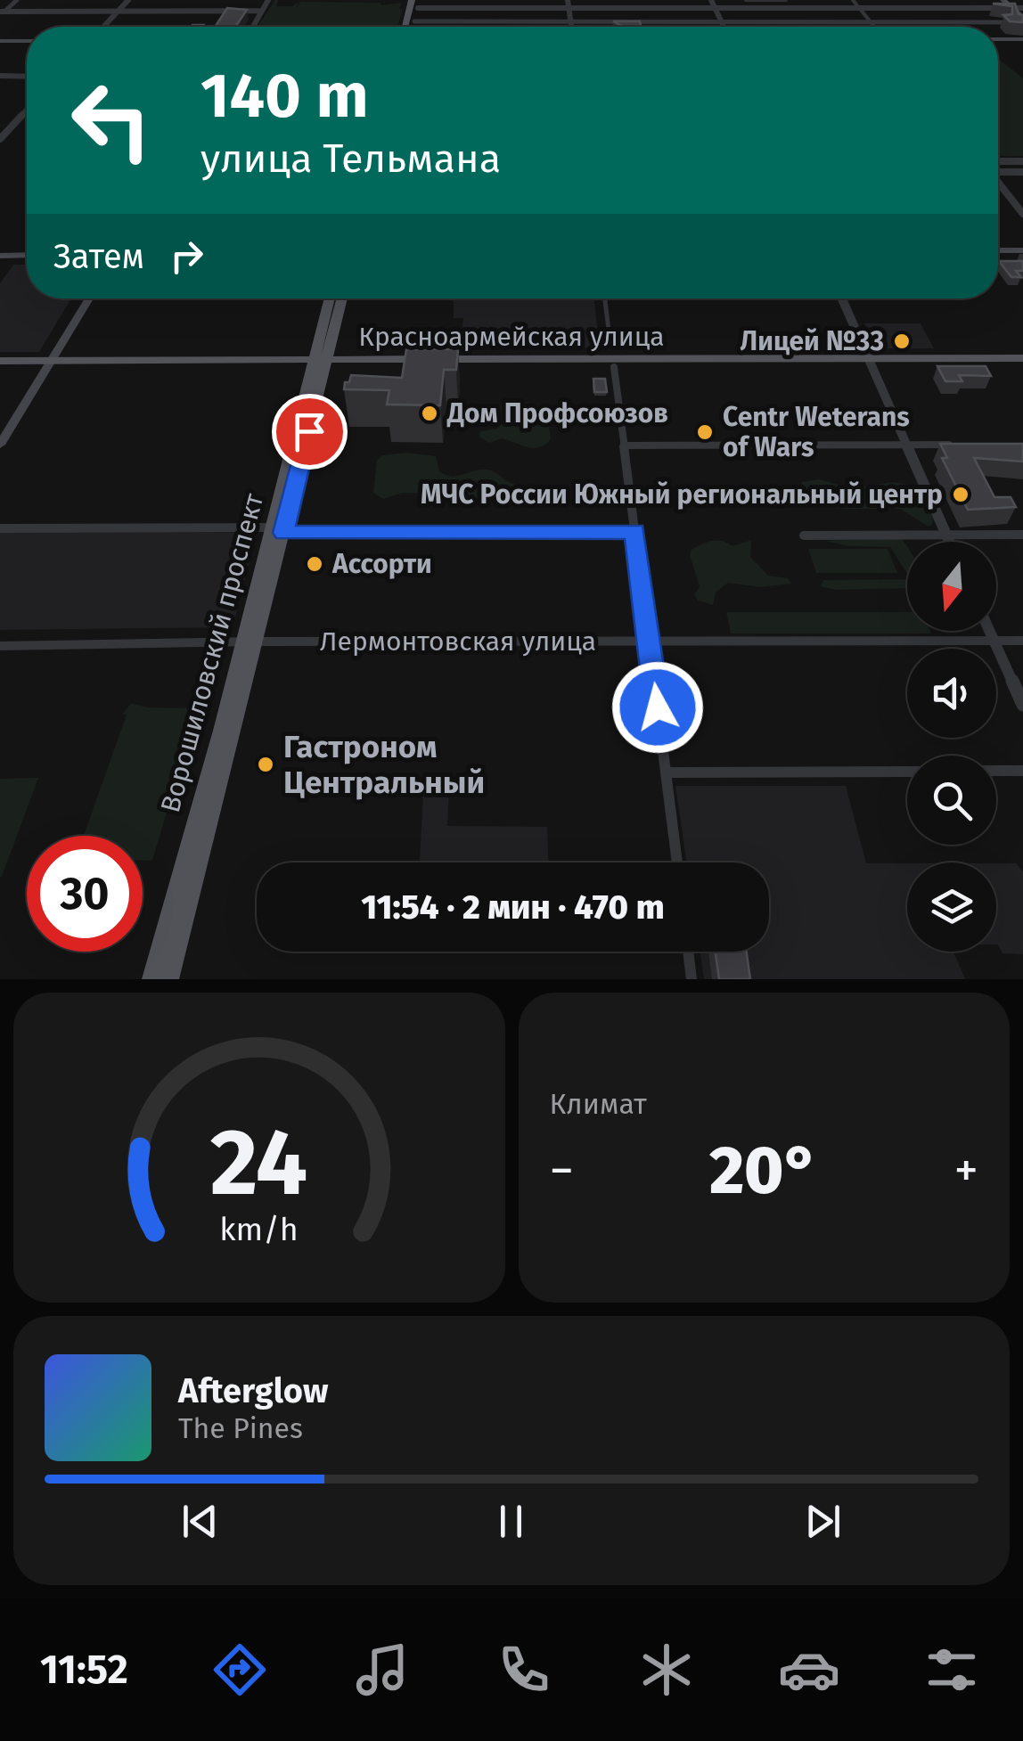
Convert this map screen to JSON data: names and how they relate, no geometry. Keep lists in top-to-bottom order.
{
  "streets": {
    "main road": ["Красноармейская улица", "Ворошиловский проспект"],
    "street": ["Лермонтовская улица"]
  },
  "crossings": [
    ["Красноармейская улица", "Ворошиловский проспект"],
    ["Лермонтовская улица", "Ворошиловский проспект"]
  ],
  "places": [
    "Лицей №33",
    "Дом Профсоюзов",
    "Centr Weterans of Wars",
    "МЧС России Южный региональный центр",
    "Ассорти",
    "Гастроном Центральный"
  ],
  "north": "bottom",
  "page": {
    "turn": ["140 m", "улица Тельмана"],
    "then": "Затем",
    "limit": "30",
    "trip": "11:54 · 2 мин · 470 m",
    "tile": "Климат",
    "heat": ["−", "20°", "+"],
    "song": ["Afterglow", "The Pines"],
    "tabs": "11:52",
    "gauge": ["24", "km/h"]
  }
}
